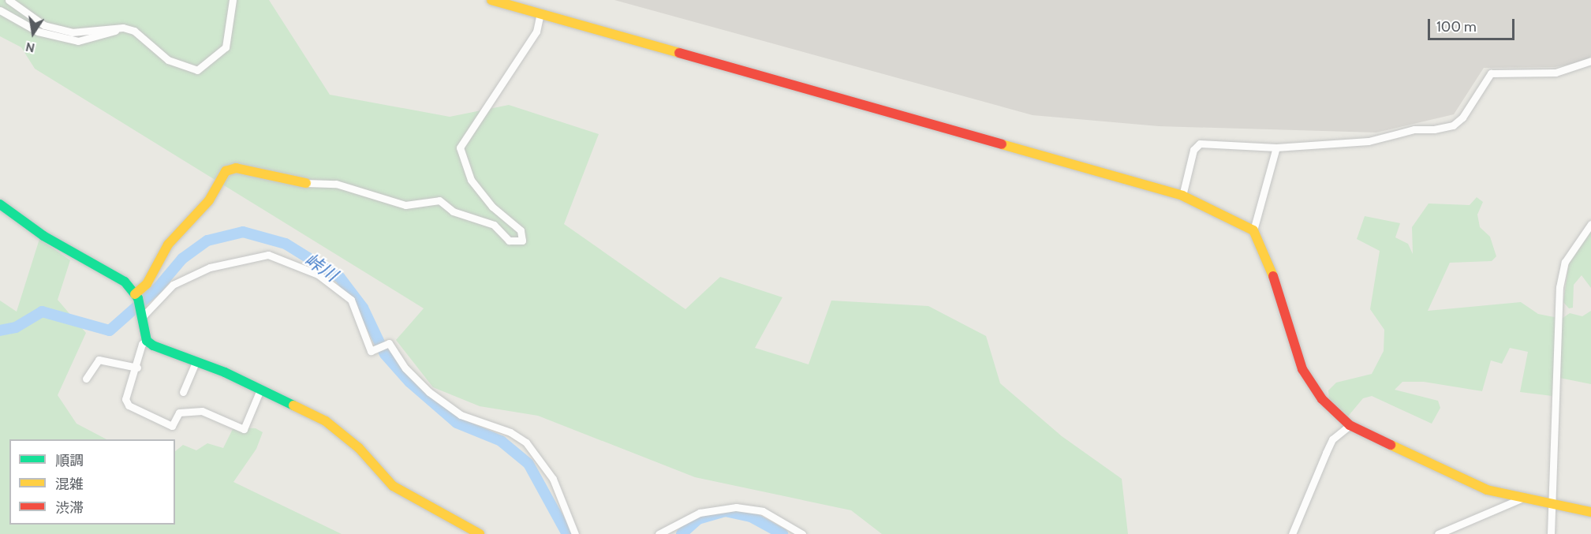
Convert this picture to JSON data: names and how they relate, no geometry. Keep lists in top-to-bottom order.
{
  "water": ["峠川"],
  "legend": ["順調", "混雑", "渋滞"],
  "scale_bar": "100 m",
  "north": "bottom"
}
